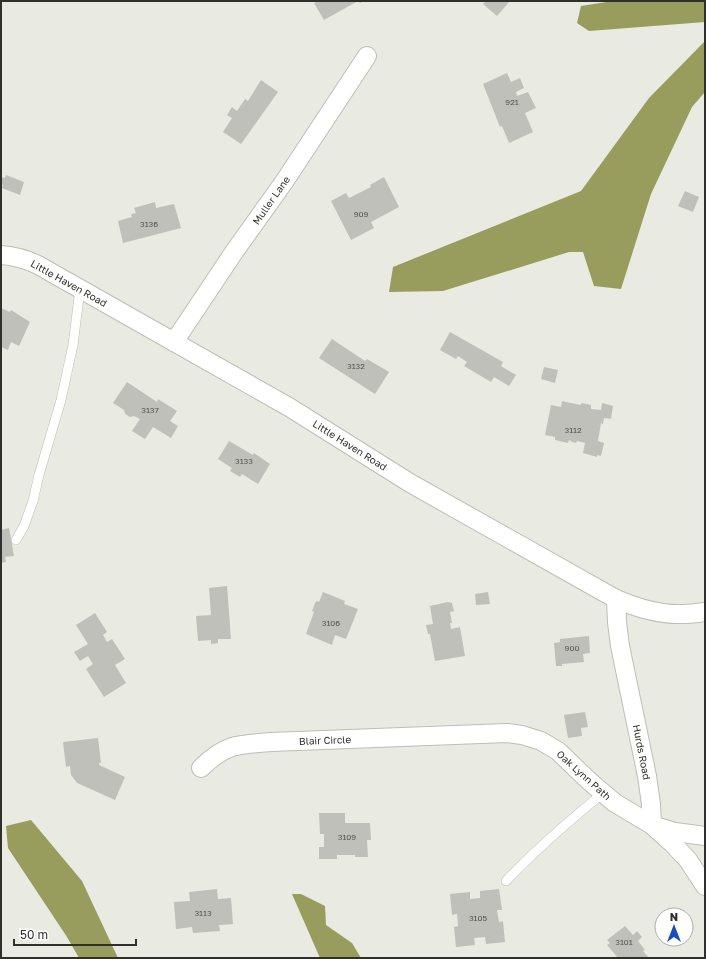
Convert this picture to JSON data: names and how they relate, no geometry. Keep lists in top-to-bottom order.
{
  "streets": {
    "street": [
      "Muller Lane",
      "Little Haven Road",
      "Blair Circle",
      "Hurds Road",
      "Oak Lynn Path"
    ]
  },
  "crossings": [
    ["Muller Lane", "Little Haven Road"],
    ["Little Haven Road", "Hurds Road"],
    ["Blair Circle", "Oak Lynn Path"],
    ["Hurds Road", "Oak Lynn Path"]
  ],
  "house_numbers": [
    "921",
    "909",
    "3136",
    "3132",
    "3137",
    "3112",
    "3133",
    "3106",
    "900",
    "3109",
    "3113",
    "3105",
    "3101"
  ],
  "scale_bar": "50 m",
  "north": "top"
}
